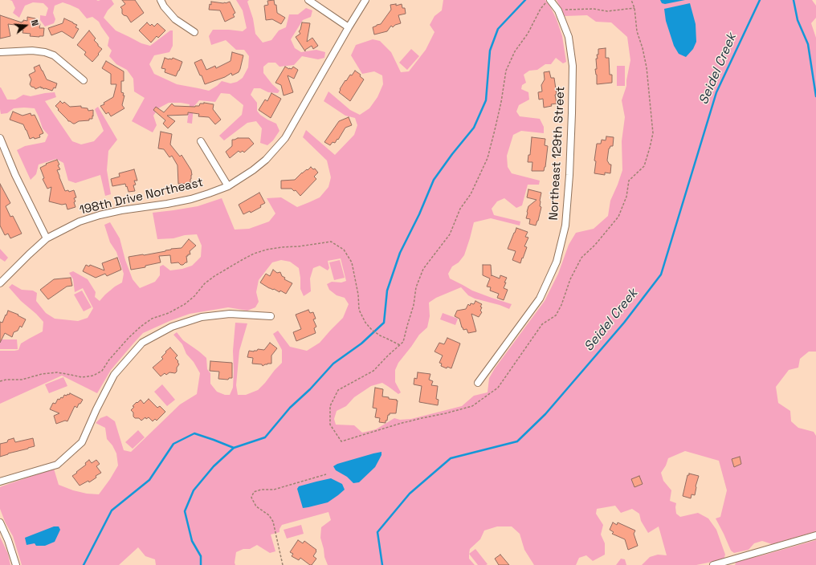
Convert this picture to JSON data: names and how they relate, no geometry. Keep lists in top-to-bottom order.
{
  "streets": {
    "street": ["Northeast 129th Street", "198th Drive Northeast"]
  },
  "water": ["Seidel Creek"],
  "north": "right"
}
